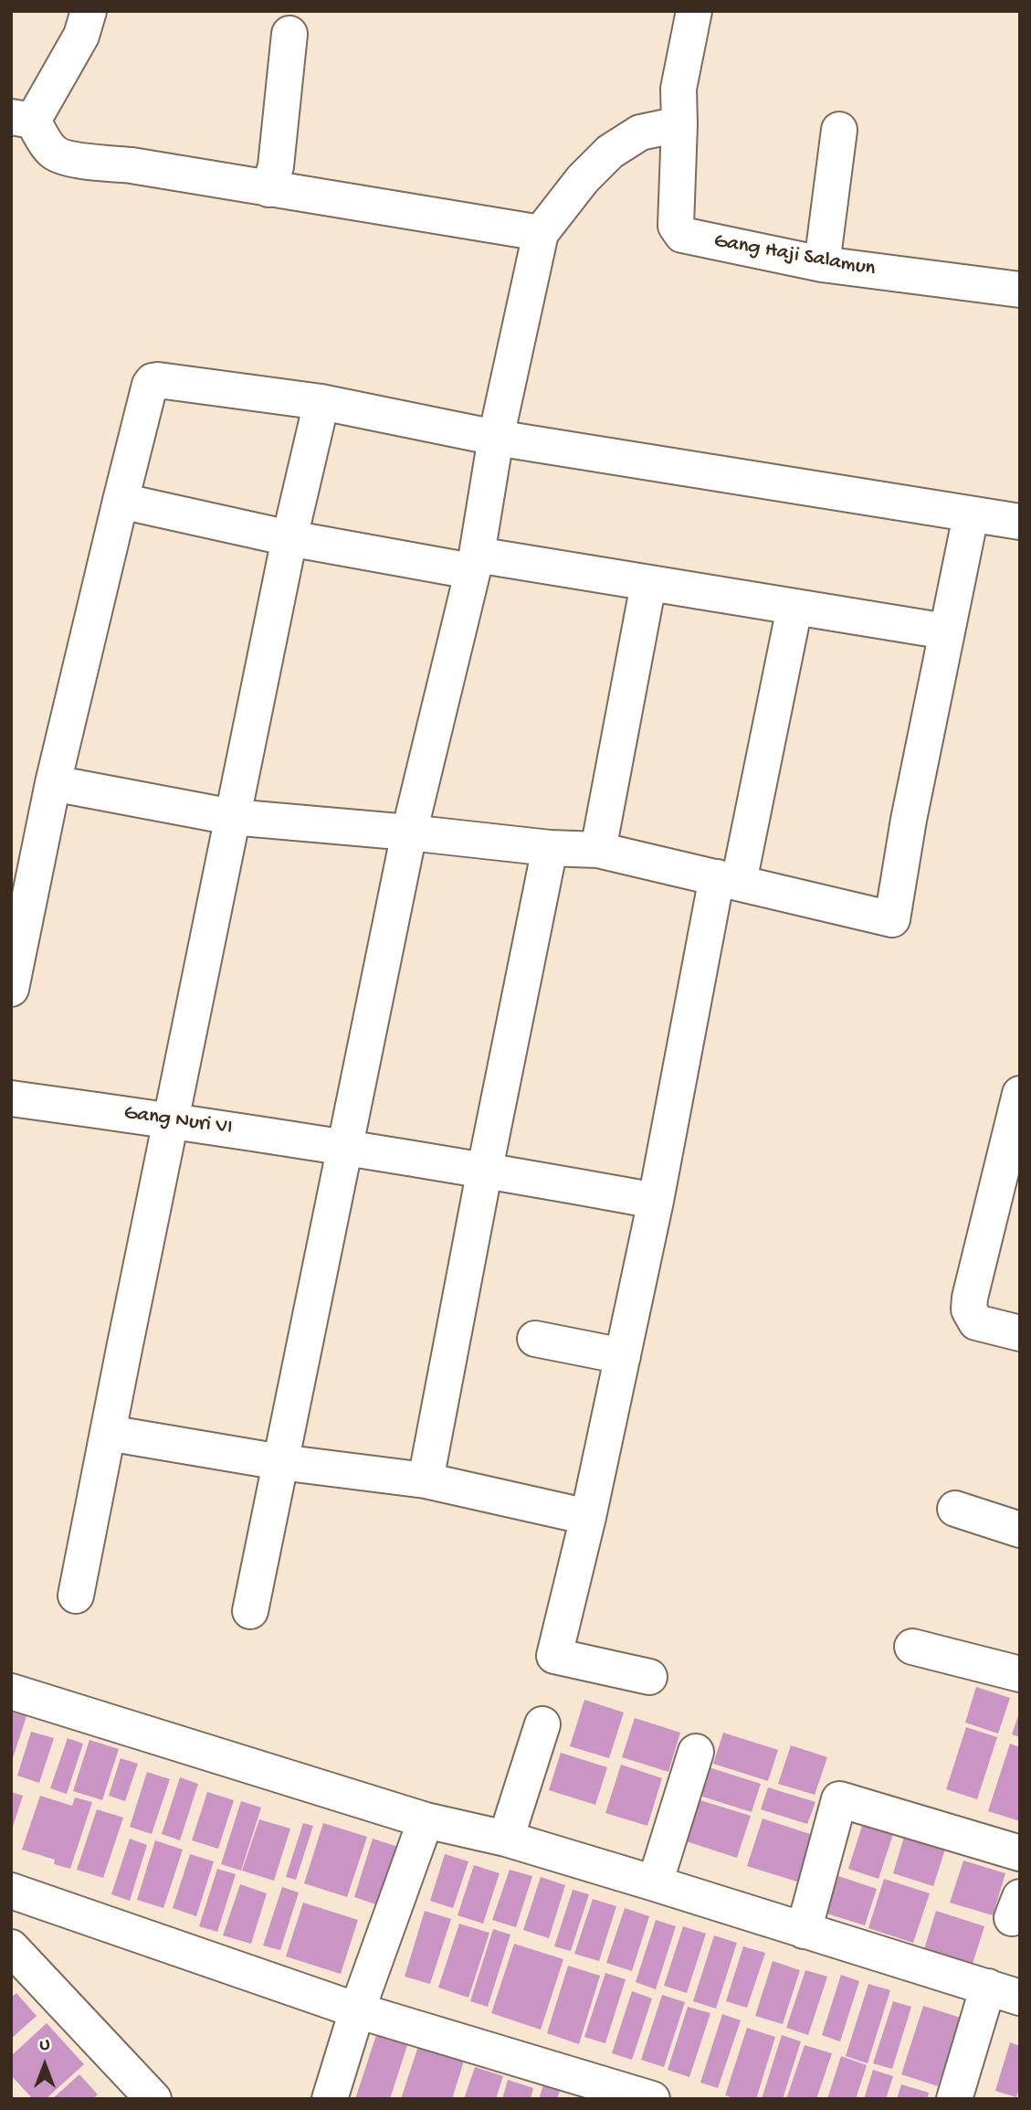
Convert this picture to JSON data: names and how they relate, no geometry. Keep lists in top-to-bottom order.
{
  "streets": {
    "street": ["Gang Haji Salamun", "Gang Nuri VI"]
  },
  "north": "top"
}
